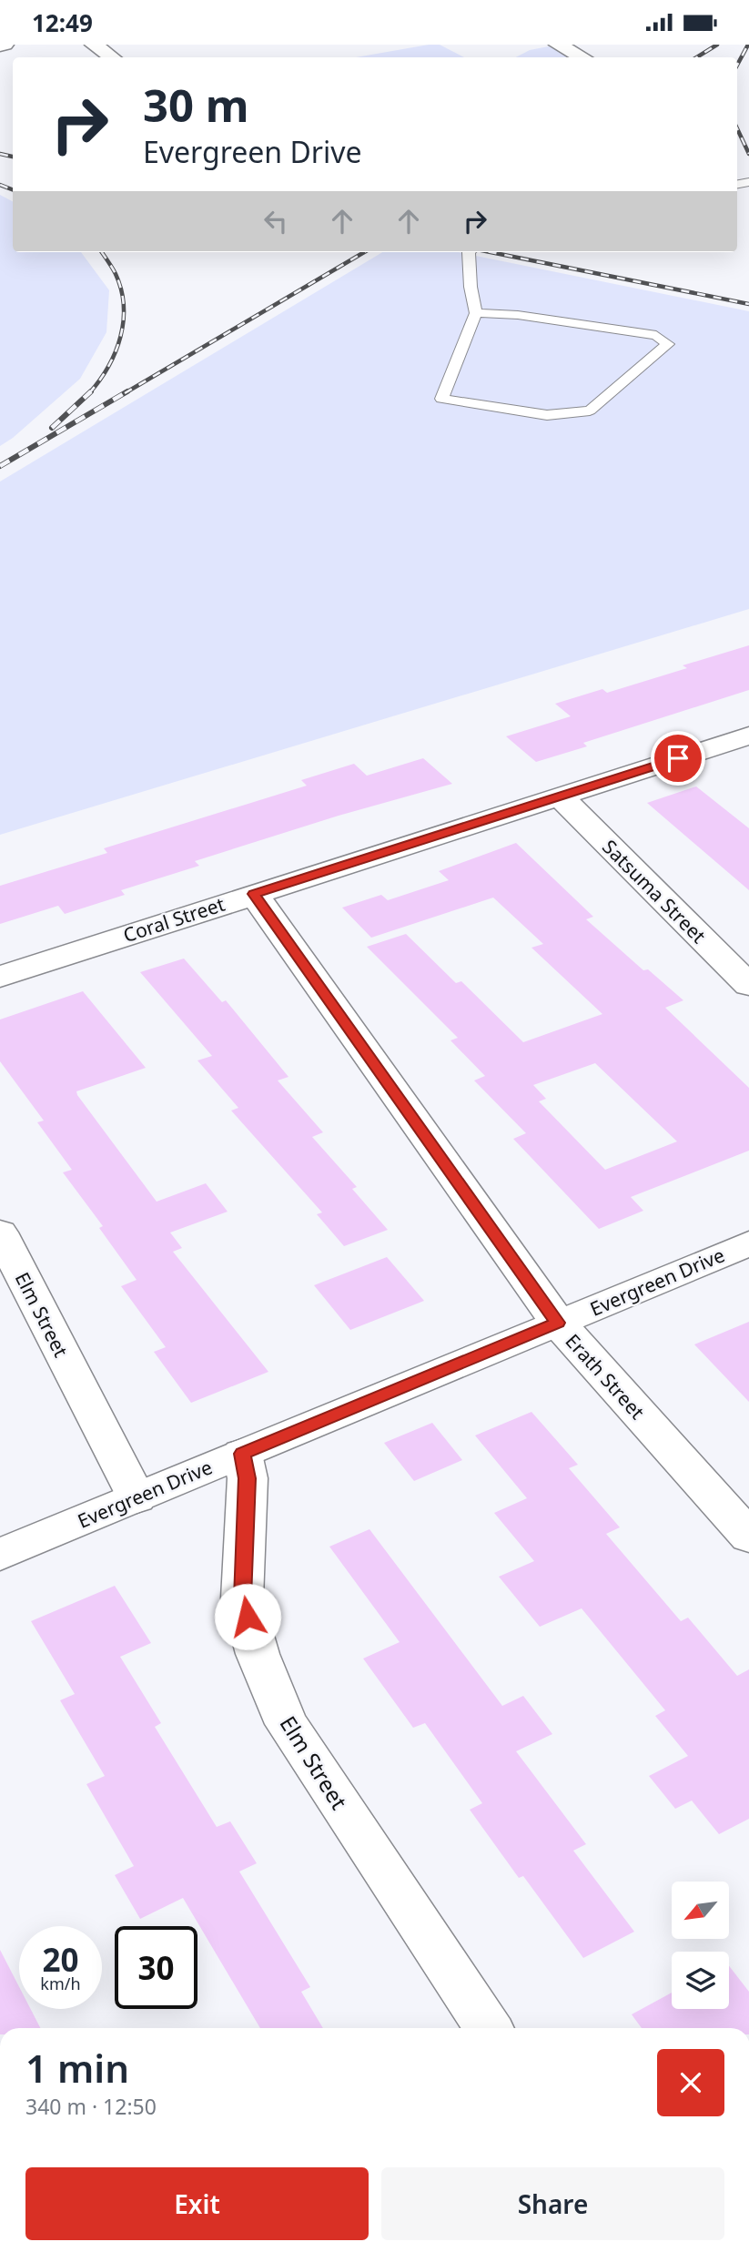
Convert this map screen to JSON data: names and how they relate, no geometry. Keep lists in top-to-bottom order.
{
  "streets": {
    "street": [
      "Satsuma Street",
      "Coral Street",
      "Evergreen Drive",
      "Elm Street",
      "Erath Street"
    ]
  },
  "crossings": [
    ["Satsuma Street", "Coral Street"],
    ["Coral Street", "Erath Street"],
    ["Evergreen Drive", "Elm Street"],
    ["Evergreen Drive", "Erath Street"]
  ],
  "north": "bottom left",
  "page": {
    "status": "12:49",
    "turn": ["30 m", "Evergreen Drive"],
    "speed": "20 km/h",
    "limit": "30",
    "heading": ["1 min", "340 m · 12:50"],
    "buttons": ["Exit", "Share"]
  }
}
